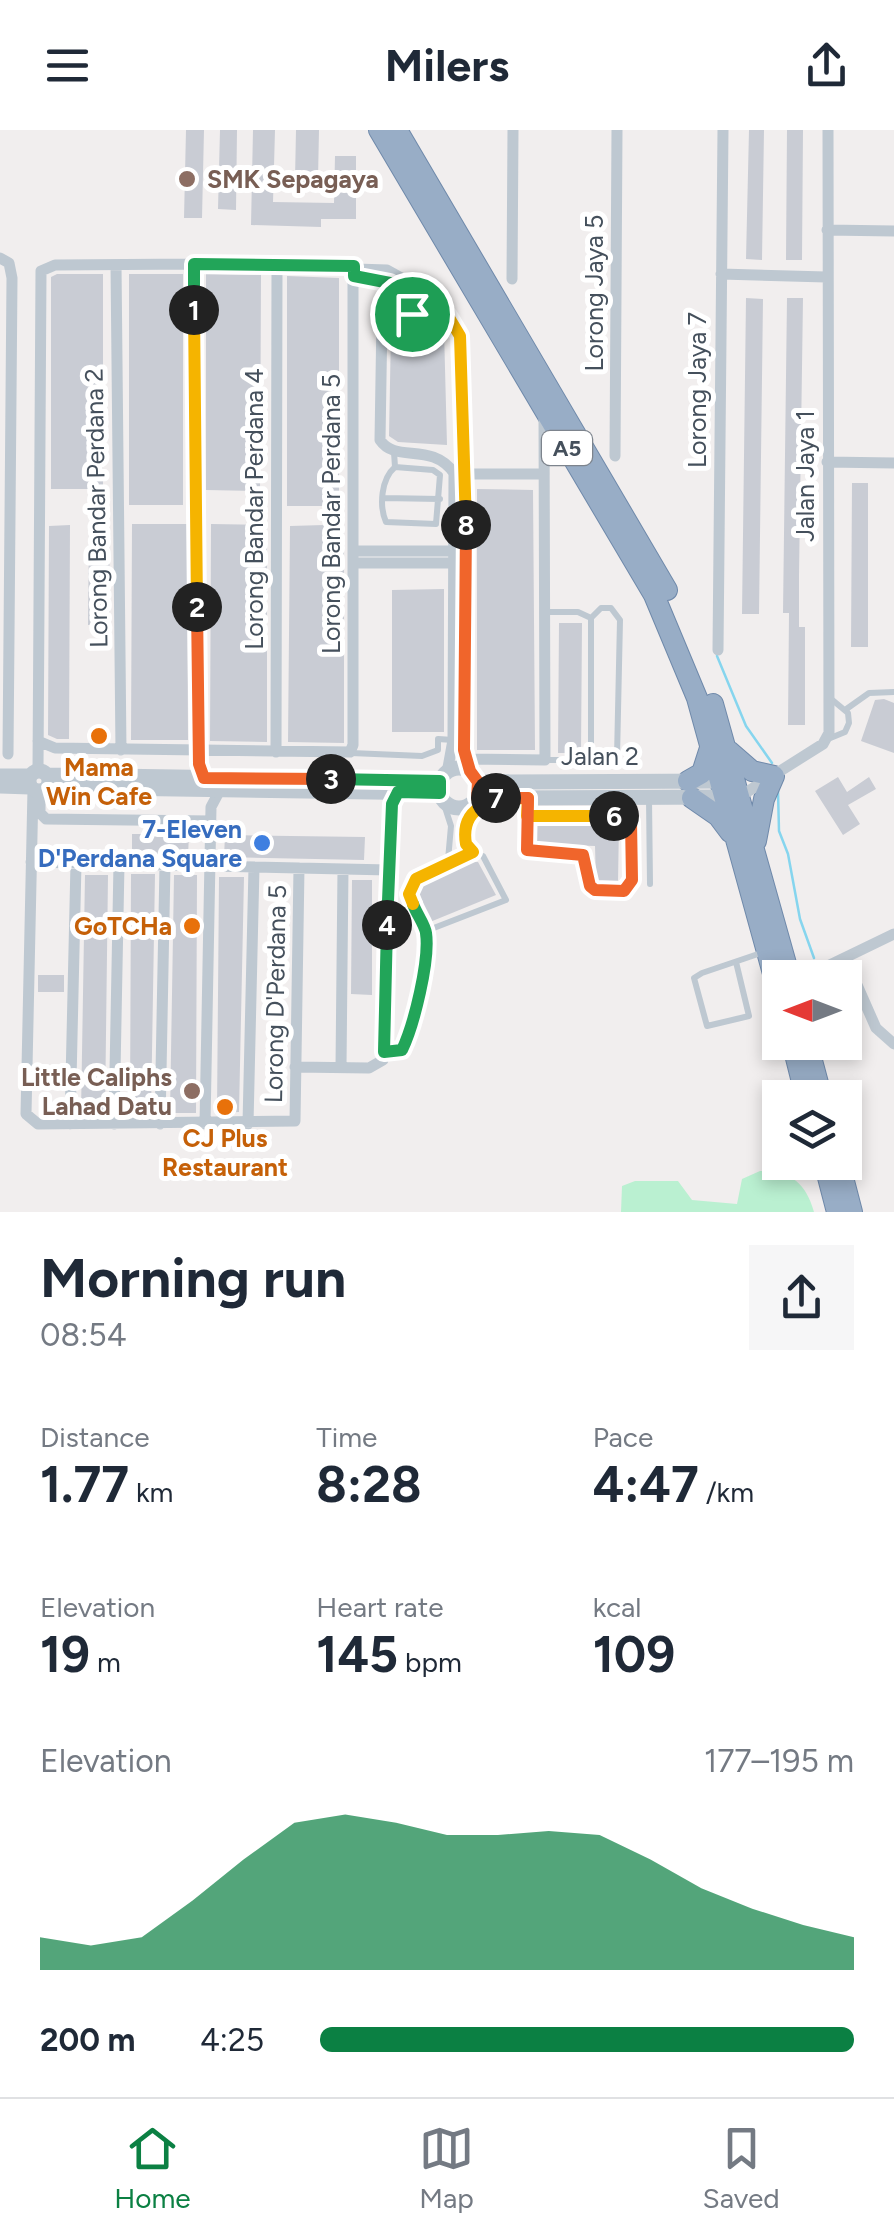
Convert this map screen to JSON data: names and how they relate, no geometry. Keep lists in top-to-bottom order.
{
  "streets": {
    "highway": ["A5"],
    "street": [
      "Lorong Jaya 5",
      "Lorong Jaya 7",
      "Jalan Jaya 1",
      "Lorong Bandar Perdana 2",
      "Lorong Bandar Perdana 4",
      "Lorong Bandar Perdana 5",
      "Jalan 2",
      "Lorong D'Perdana 5"
    ]
  },
  "crossings": [
    ["A5", "Jalan 2"]
  ],
  "places": [
    "SMK Sepagaya",
    "Mama Win Cafe",
    "7-Eleven D'Perdana Square",
    "GoTCHa",
    "Little Caliphs Lahad Datu",
    "CJ Plus Restaurant"
  ],
  "north": "left",
  "page": {
    "header": "Milers",
    "pins": [
      "1",
      "8",
      "2",
      "3",
      "7",
      "6",
      "4"
    ],
    "heading": ["Morning run", "08:54"],
    "stats": [
      ["Distance", "1.77 km"],
      ["Time", "8:28"],
      ["Pace", "4:47 /km"],
      ["Elevation", "19 m"],
      ["Heart rate", "145 bpm"],
      ["kcal", "109"]
    ],
    "chart": ["Elevation", "177–195 m"],
    "list": [
      {
        "name": "200 m",
        "note": "4:25"
      }
    ],
    "tabs": ["Home", "Map", "Saved"]
  }
}
